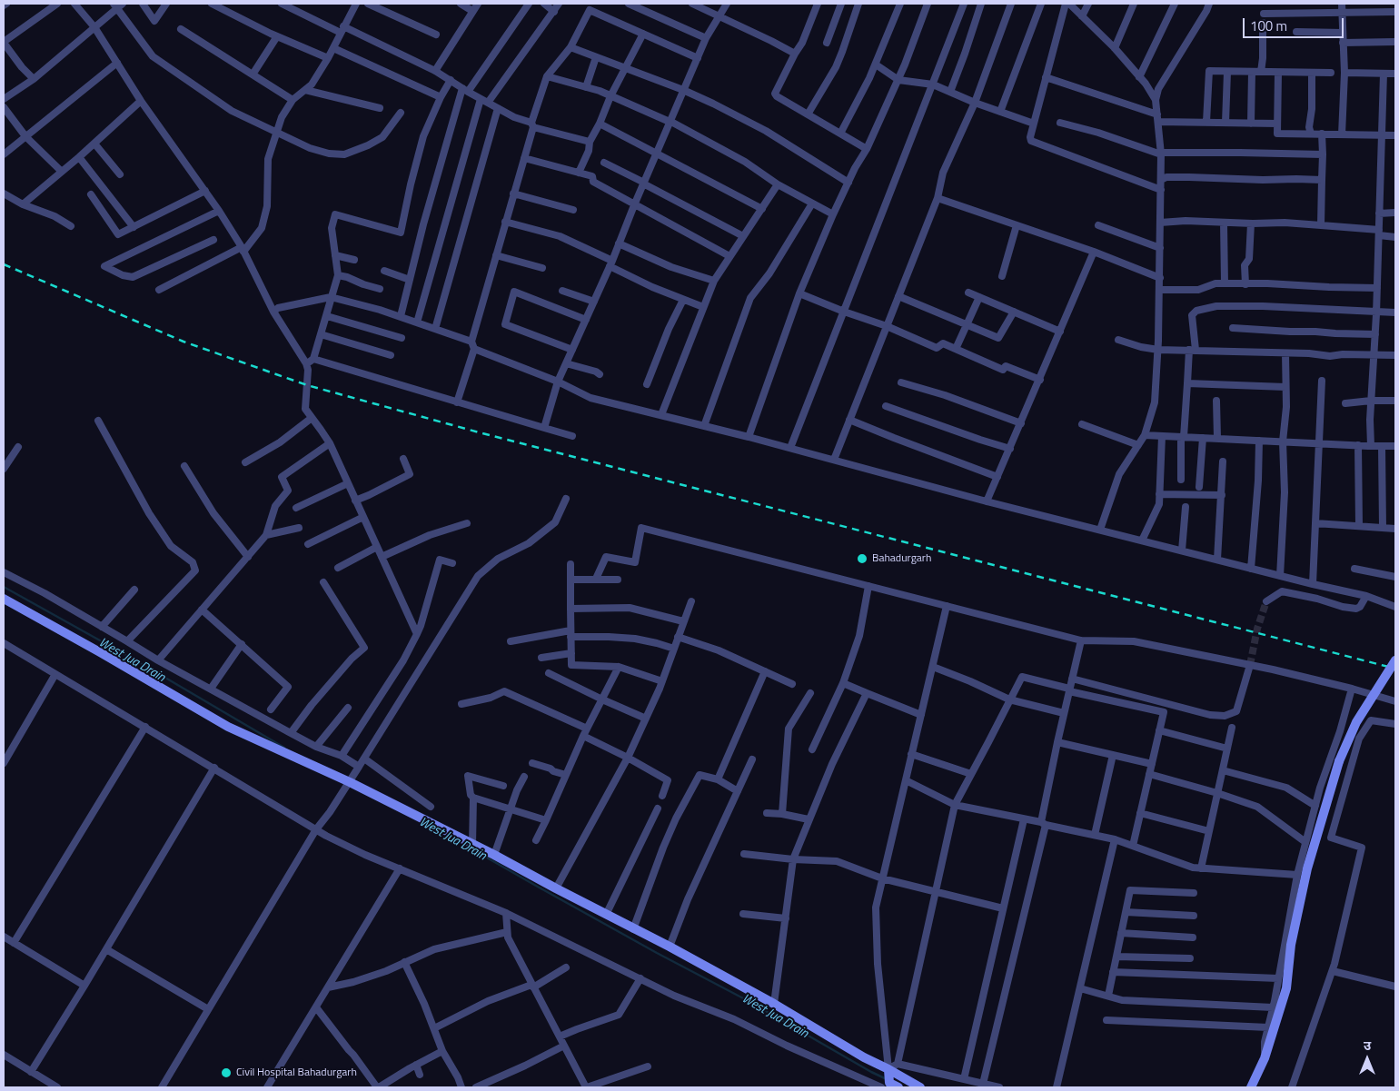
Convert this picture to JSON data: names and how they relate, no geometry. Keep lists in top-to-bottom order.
{
  "water": ["West Jua Drain"],
  "places": ["Bahadurgarh", "Civil Hospital Bahadurgarh"],
  "scale_bar": "100 m",
  "north": "top"
}
